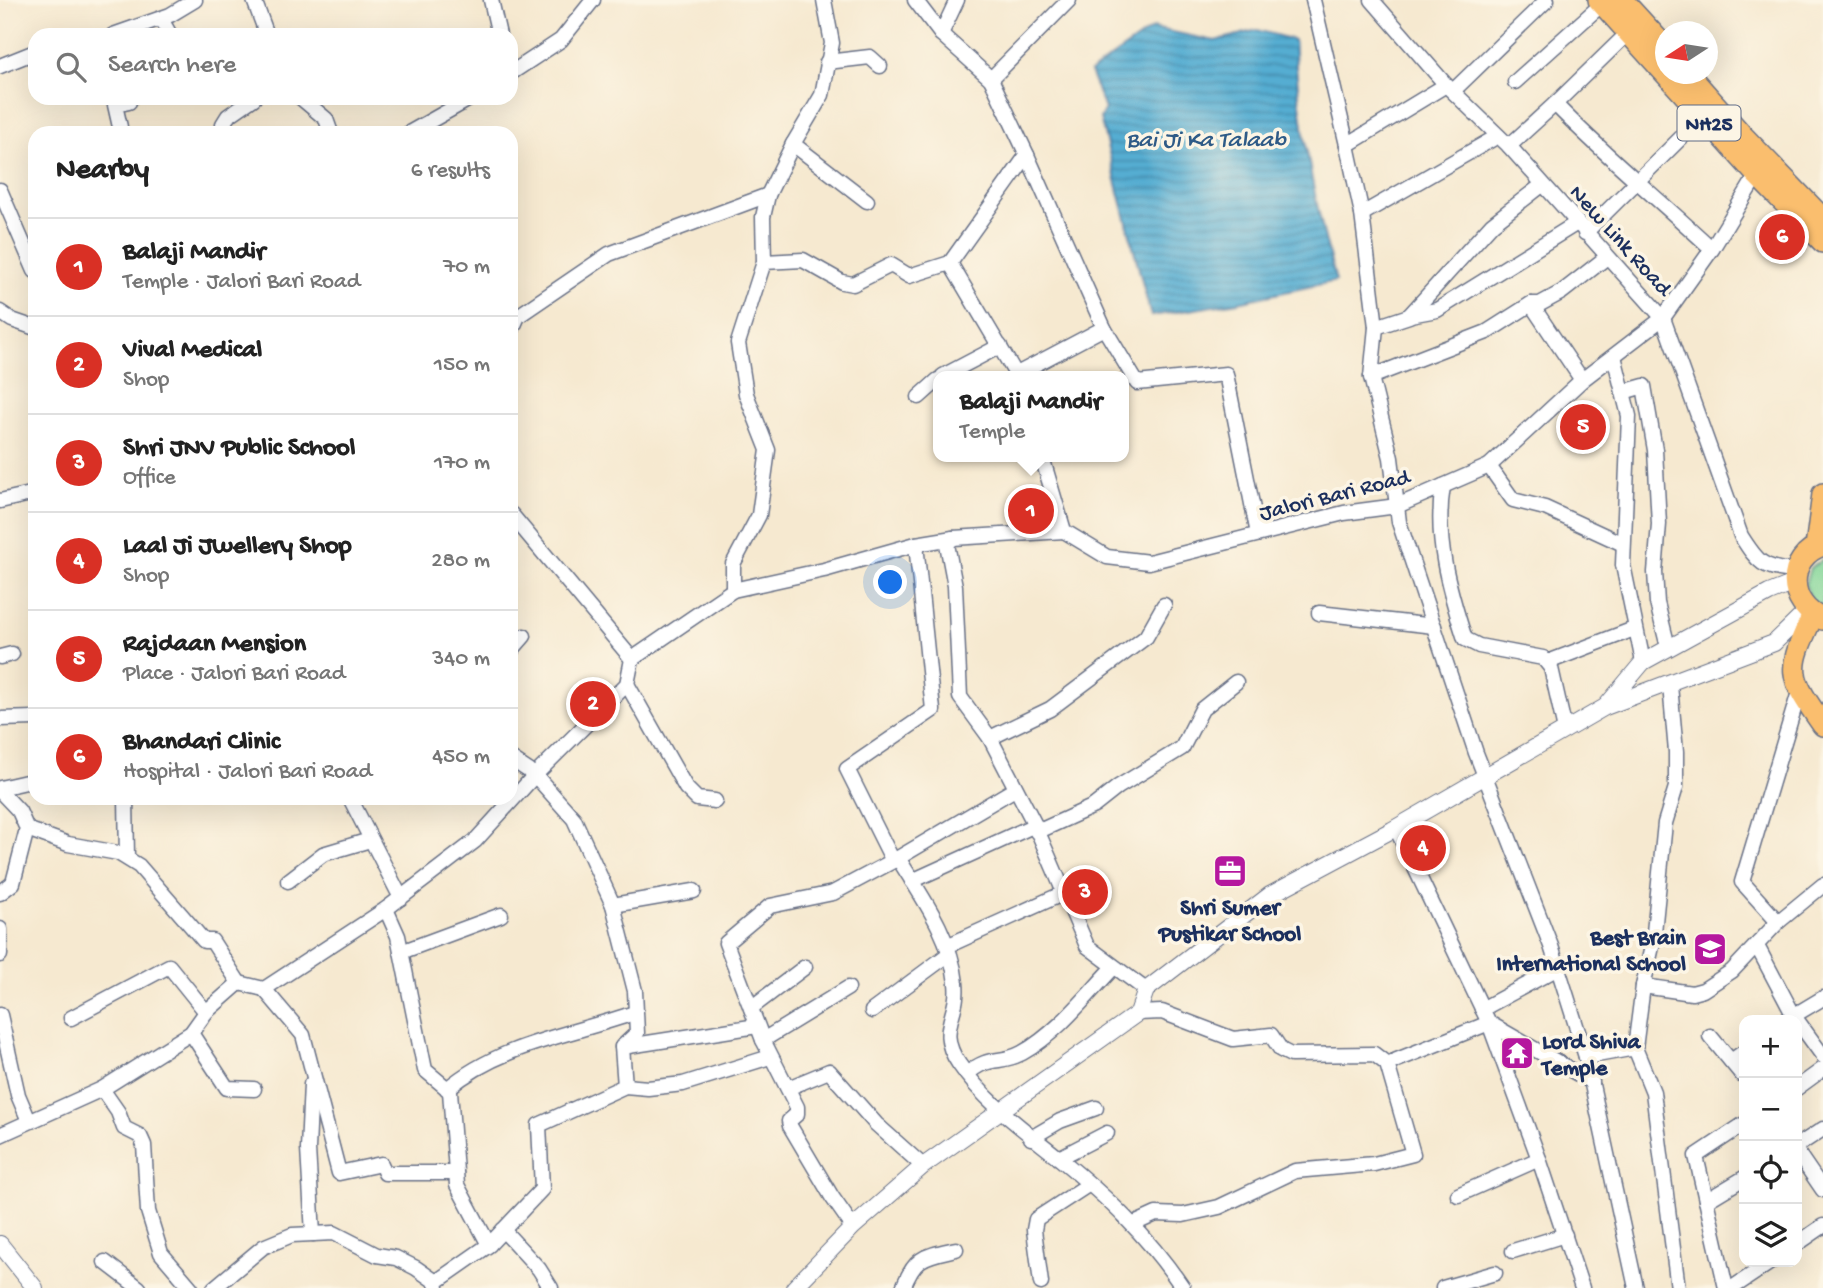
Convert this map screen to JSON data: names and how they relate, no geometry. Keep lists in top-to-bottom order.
{
  "streets": {
    "main road": ["NH25"],
    "street": ["New Link Road", "Jalori Bari Road"]
  },
  "crossings": [
    ["NH25", "Jalori Bari Road"],
    ["New Link Road", "Jalori Bari Road"]
  ],
  "water": ["Bai Ji Ka Talaab"],
  "places": {
    "office": ["Shri Sumer Pustikar School"],
    "school or university": ["Best Brain International School"],
    "temple": ["Lord Shiva Temple"]
  },
  "north": "left",
  "page": {
    "search": "Search here",
    "heading": ["Nearby", "6 results"],
    "pins": [
      "6",
      "5",
      "1",
      "2",
      "4",
      "3"
    ],
    "list": [
      {
        "mark": "1",
        "name": "Balaji Mandir",
        "note": "Temple · Jalori Bari Road",
        "value": "70 m"
      },
      {
        "mark": "2",
        "name": "Vival Medical",
        "note": "Shop",
        "value": "150 m"
      },
      {
        "mark": "3",
        "name": "Shri JNV Public School",
        "note": "Office",
        "value": "170 m"
      },
      {
        "mark": "4",
        "name": "Laal Ji Jwellery Shop",
        "note": "Shop",
        "value": "280 m"
      },
      {
        "mark": "5",
        "name": "Rajdaan Mension",
        "note": "Place · Jalori Bari Road",
        "value": "340 m"
      },
      {
        "mark": "6",
        "name": "Bhandari Clinic",
        "note": "Hospital · Jalori Bari Road",
        "value": "450 m"
      }
    ],
    "popup": ["Balaji Mandir", "Temple"],
    "map_buttons": ["+", "−"]
  }
}
